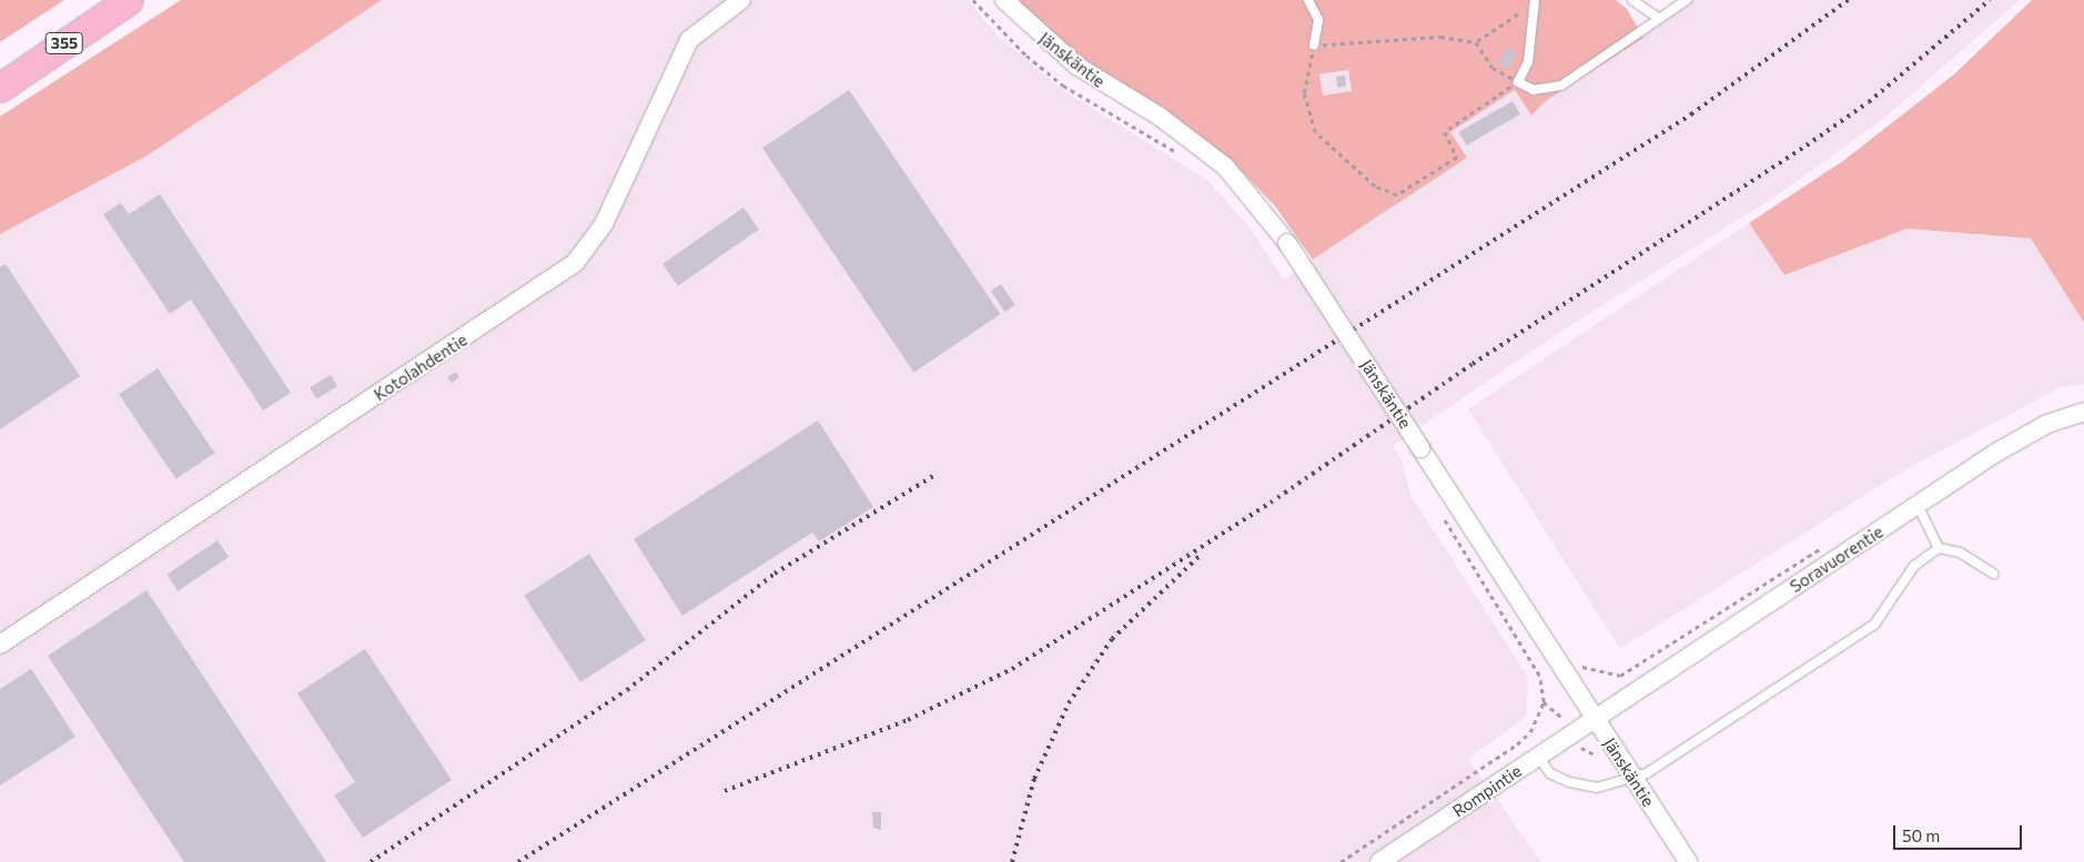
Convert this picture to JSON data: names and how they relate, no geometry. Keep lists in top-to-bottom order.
{
  "streets": {
    "main road": ["355"],
    "street": [
      "Jänskäntie",
      "Kotolahdentie",
      "Soravuorentie",
      "Rompintie"
    ]
  },
  "crossings": [
    ["Jänskäntie", "Soravuorentie"],
    ["Jänskäntie", "Rompintie"],
    ["Soravuorentie", "Rompintie"]
  ],
  "scale_bar": "50 m"
}
